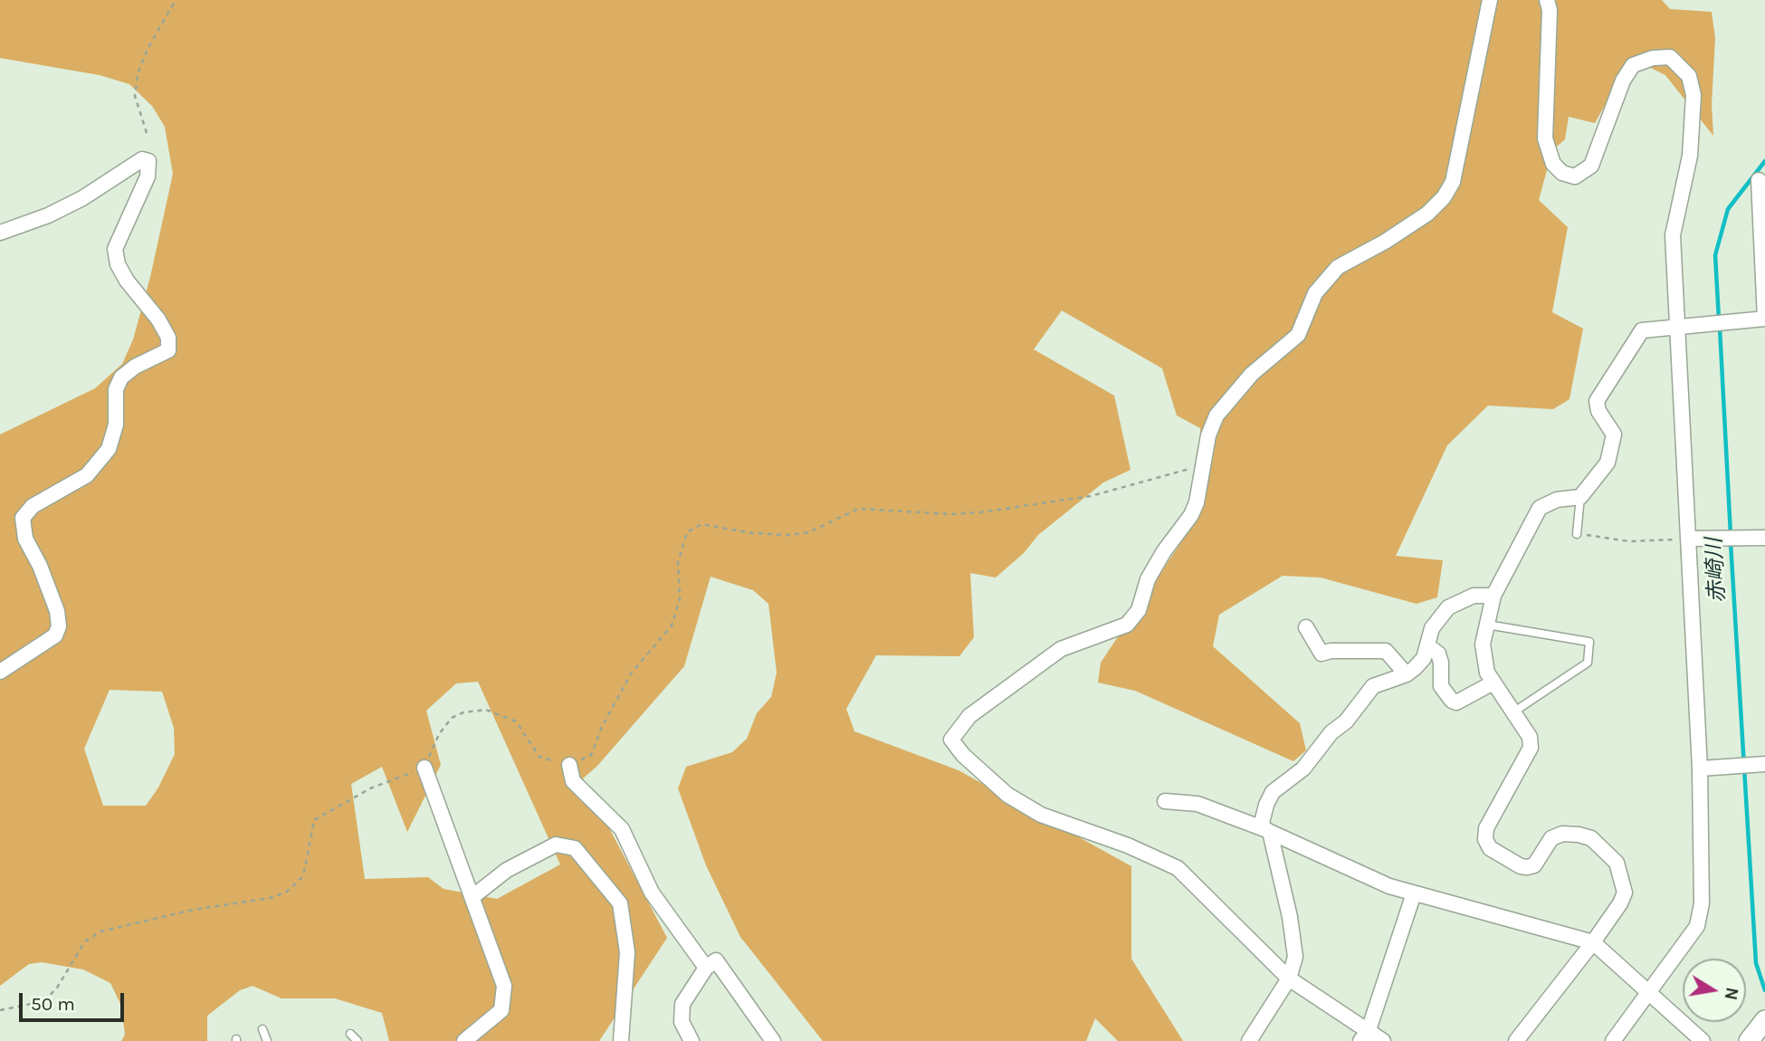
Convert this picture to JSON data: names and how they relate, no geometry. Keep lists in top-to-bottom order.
{
  "water": ["赤崎川"],
  "scale_bar": "50 m",
  "north": "right"
}
